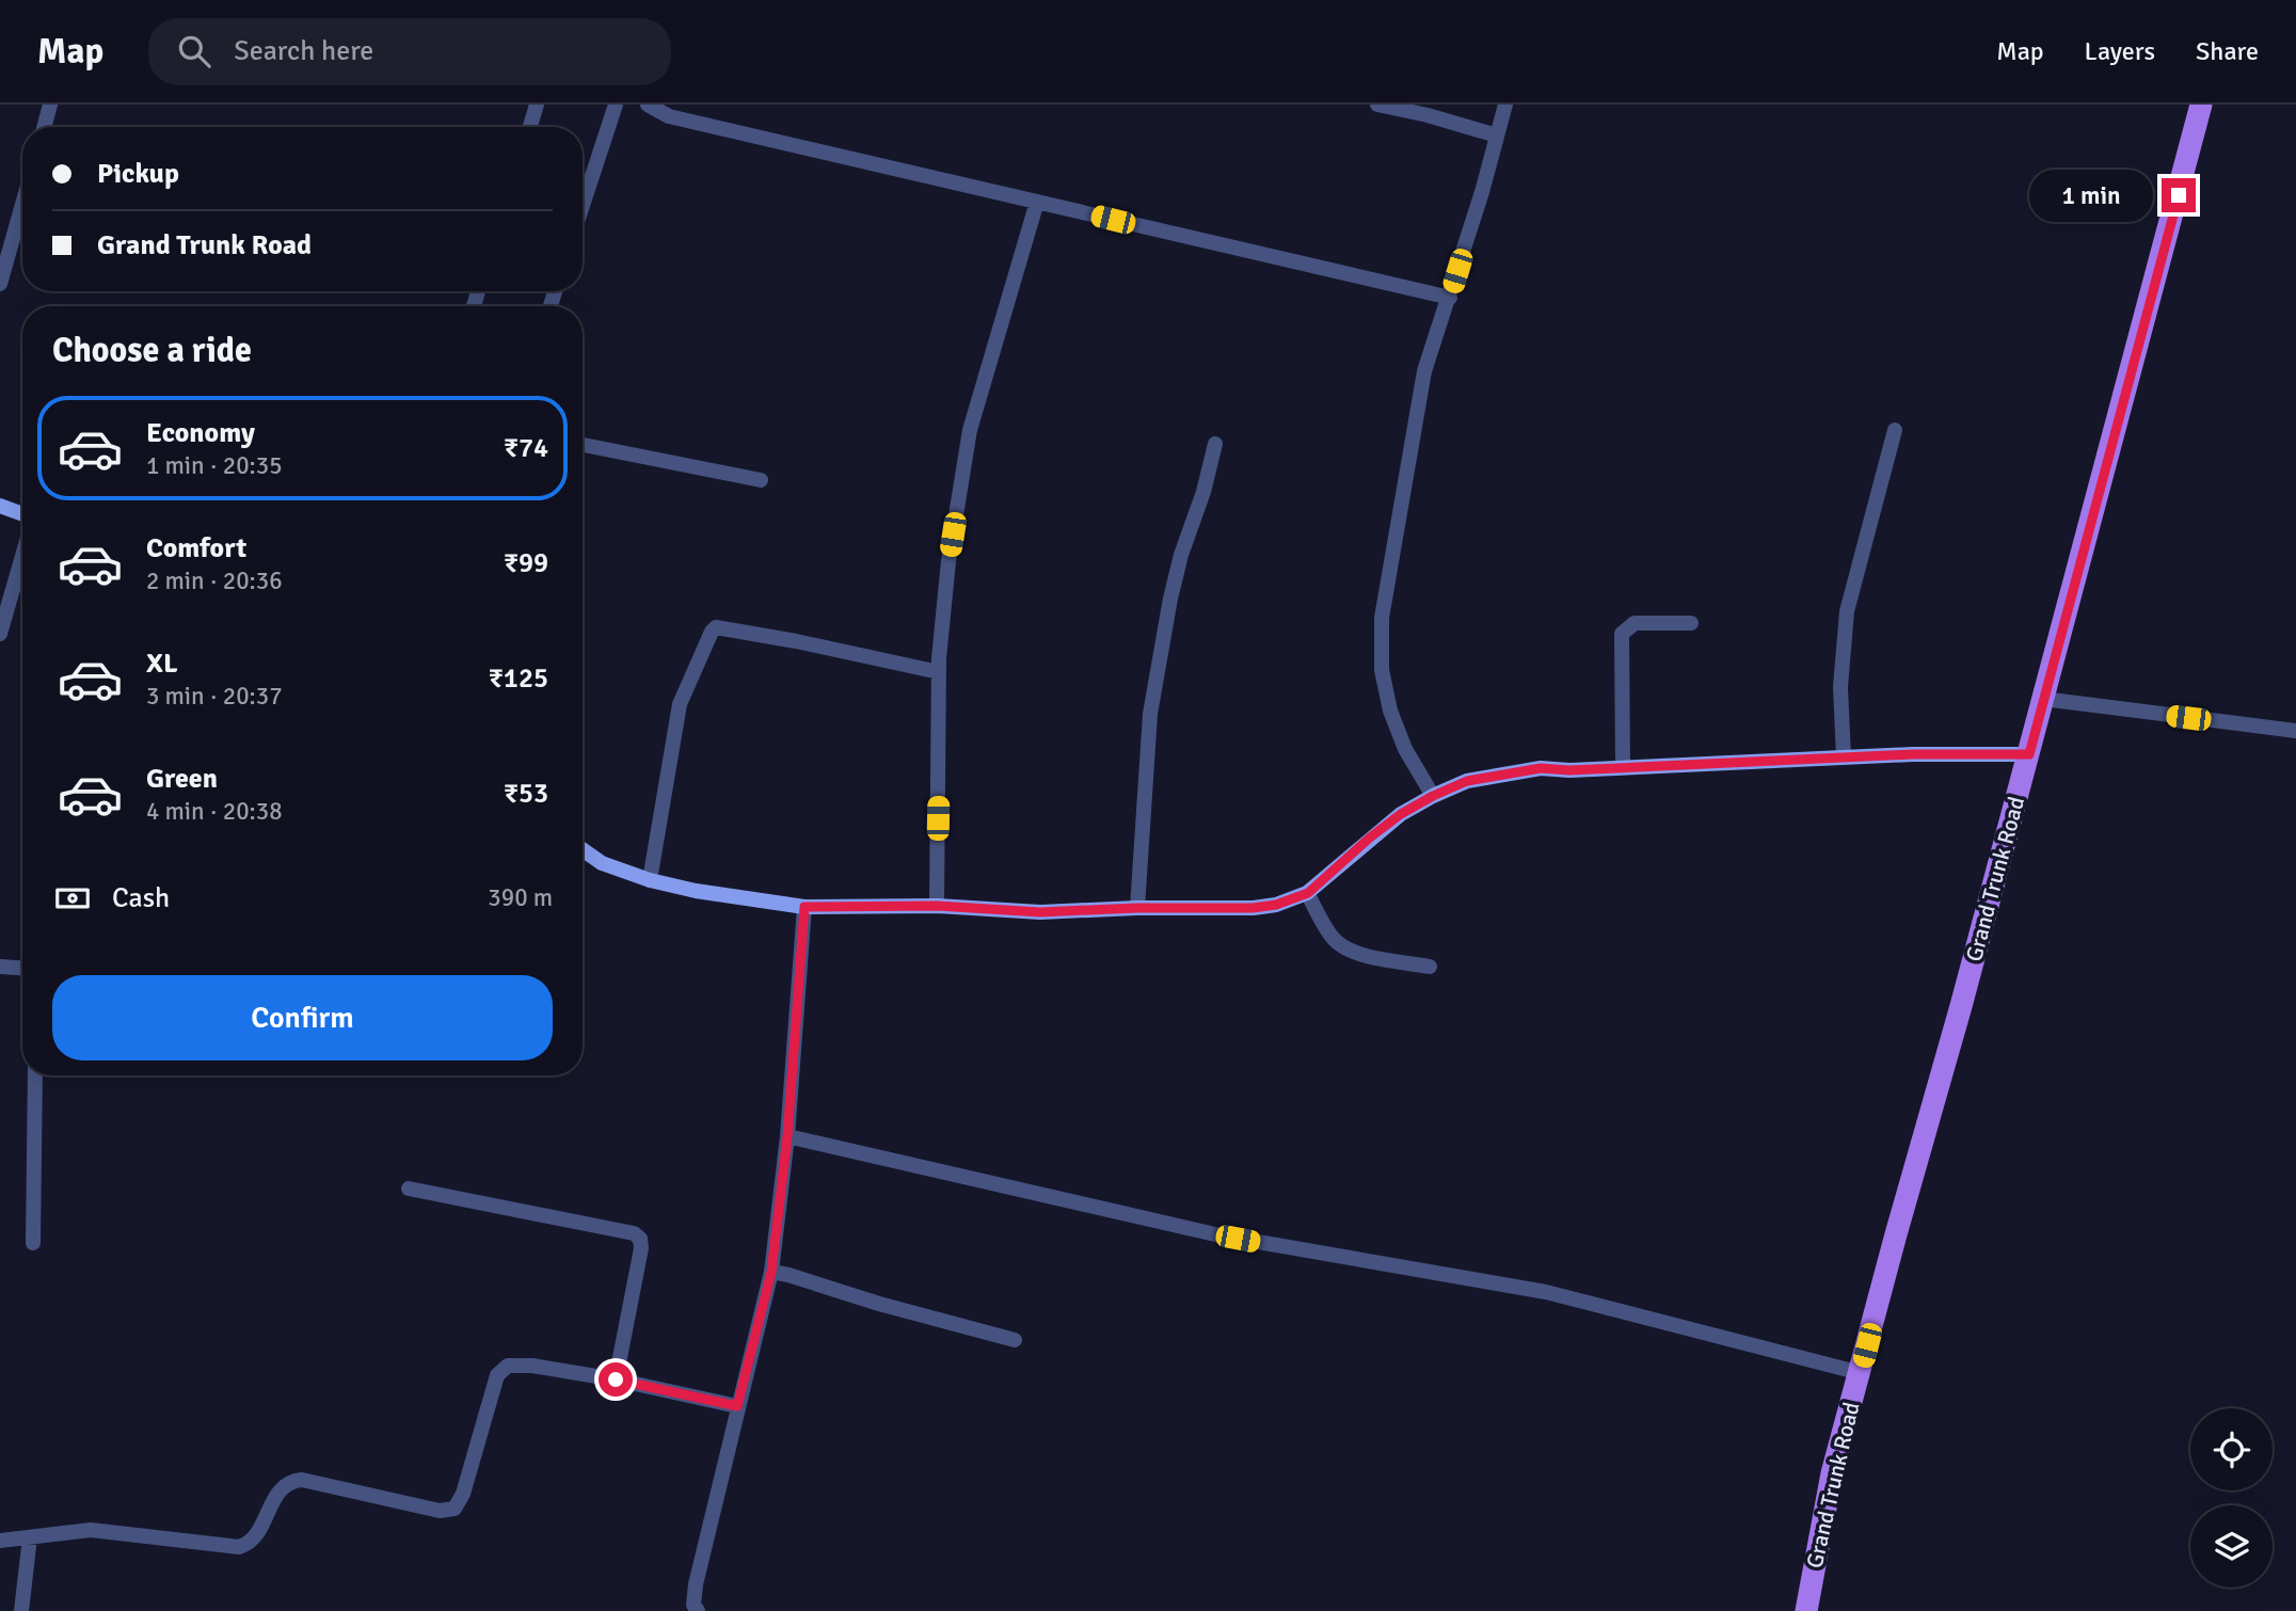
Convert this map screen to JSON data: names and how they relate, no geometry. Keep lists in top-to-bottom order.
{
  "streets": {
    "main road": ["Grand Trunk Road"]
  },
  "page": {
    "header": "Map",
    "search": "Search here",
    "nav": ["Map", "Layers", "Share"],
    "banner": ["Pickup", "Grand Trunk Road"],
    "bubble": "1 min",
    "heading": "Choose a ride",
    "list": [
      {
        "name": "Economy",
        "note": "1 min · 20:35",
        "value": "₹74"
      },
      {
        "name": "Comfort",
        "note": "2 min · 20:36",
        "value": "₹99"
      },
      {
        "name": "XL",
        "note": "3 min · 20:37",
        "value": "₹125"
      },
      {
        "name": "Green",
        "note": "4 min · 20:38",
        "value": "₹53"
      }
    ],
    "pay": ["Cash", "390 m"],
    "buttons": "Confirm"
  }
}
